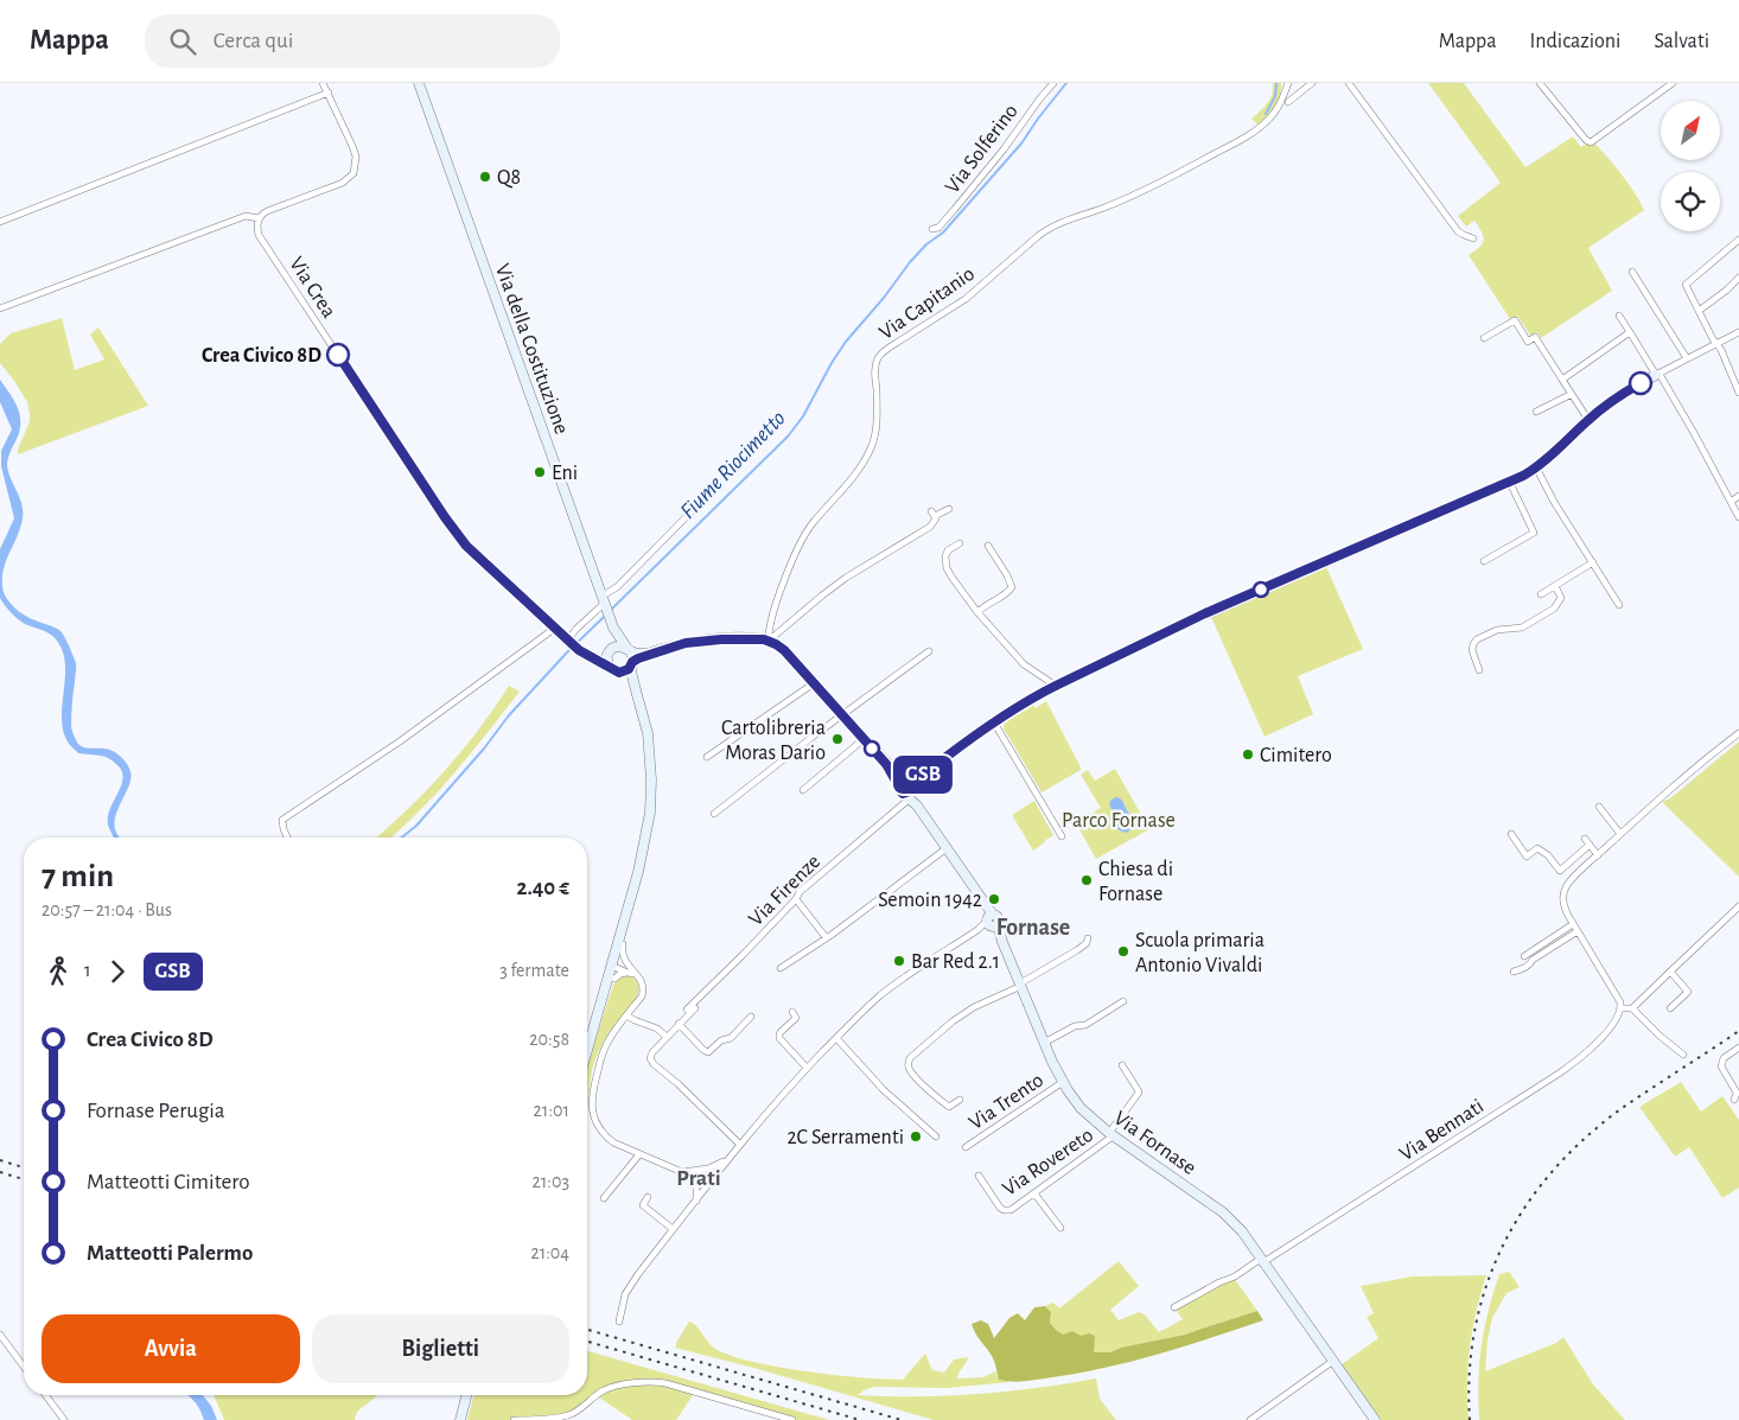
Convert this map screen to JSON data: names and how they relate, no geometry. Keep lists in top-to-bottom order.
{
  "streets": {
    "street": [
      "Via Solferino",
      "Via Crea",
      "Via Capitanio",
      "Via della Costituzione",
      "Via Firenze",
      "Via Trento",
      "Via Bennati",
      "Via Fornase",
      "Via Rovereto"
    ]
  },
  "crossings": [
    ["Via Crea", "Via della Costituzione"],
    ["Via Capitanio", "Via Fornase"],
    ["Via Firenze", "Via Fornase"],
    ["Via Trento", "Via Fornase"],
    ["Via Bennati", "Via Fornase"],
    ["Via Fornase", "Via Rovereto"]
  ],
  "districts": ["Fornase", "Prati"],
  "water": ["Fiume Riocimetto"],
  "parks": ["Parco Fornase"],
  "places": [
    "Q8",
    "Crea Civico 8D",
    "Eni",
    "Cartolibreria Moras Dario",
    "Cimitero",
    "Chiesa di Fornase",
    "Semoin 1942",
    "Scuola primaria Antonio Vivaldi",
    "Bar Red 2.1",
    "2C Serramenti"
  ],
  "lines": ["bus line GSB"],
  "north": "top right",
  "page": {
    "header": "Mappa",
    "search": "Cerca qui",
    "nav": ["Mappa", "Indicazioni", "Salvati"],
    "on_map": "GSB",
    "heading": ["7 min", "20:57 – 21:04 · Bus", "2.40 €"],
    "legs": ["1", "GSB", "3 fermate"],
    "list": [
      {
        "name": "Crea Civico 8D",
        "value": "20:58"
      },
      {
        "name": "Fornase Perugia",
        "value": "21:01"
      },
      {
        "name": "Matteotti Cimitero",
        "value": "21:03"
      },
      {
        "name": "Matteotti Palermo",
        "value": "21:04"
      }
    ],
    "buttons": ["Avvia", "Biglietti"]
  }
}
